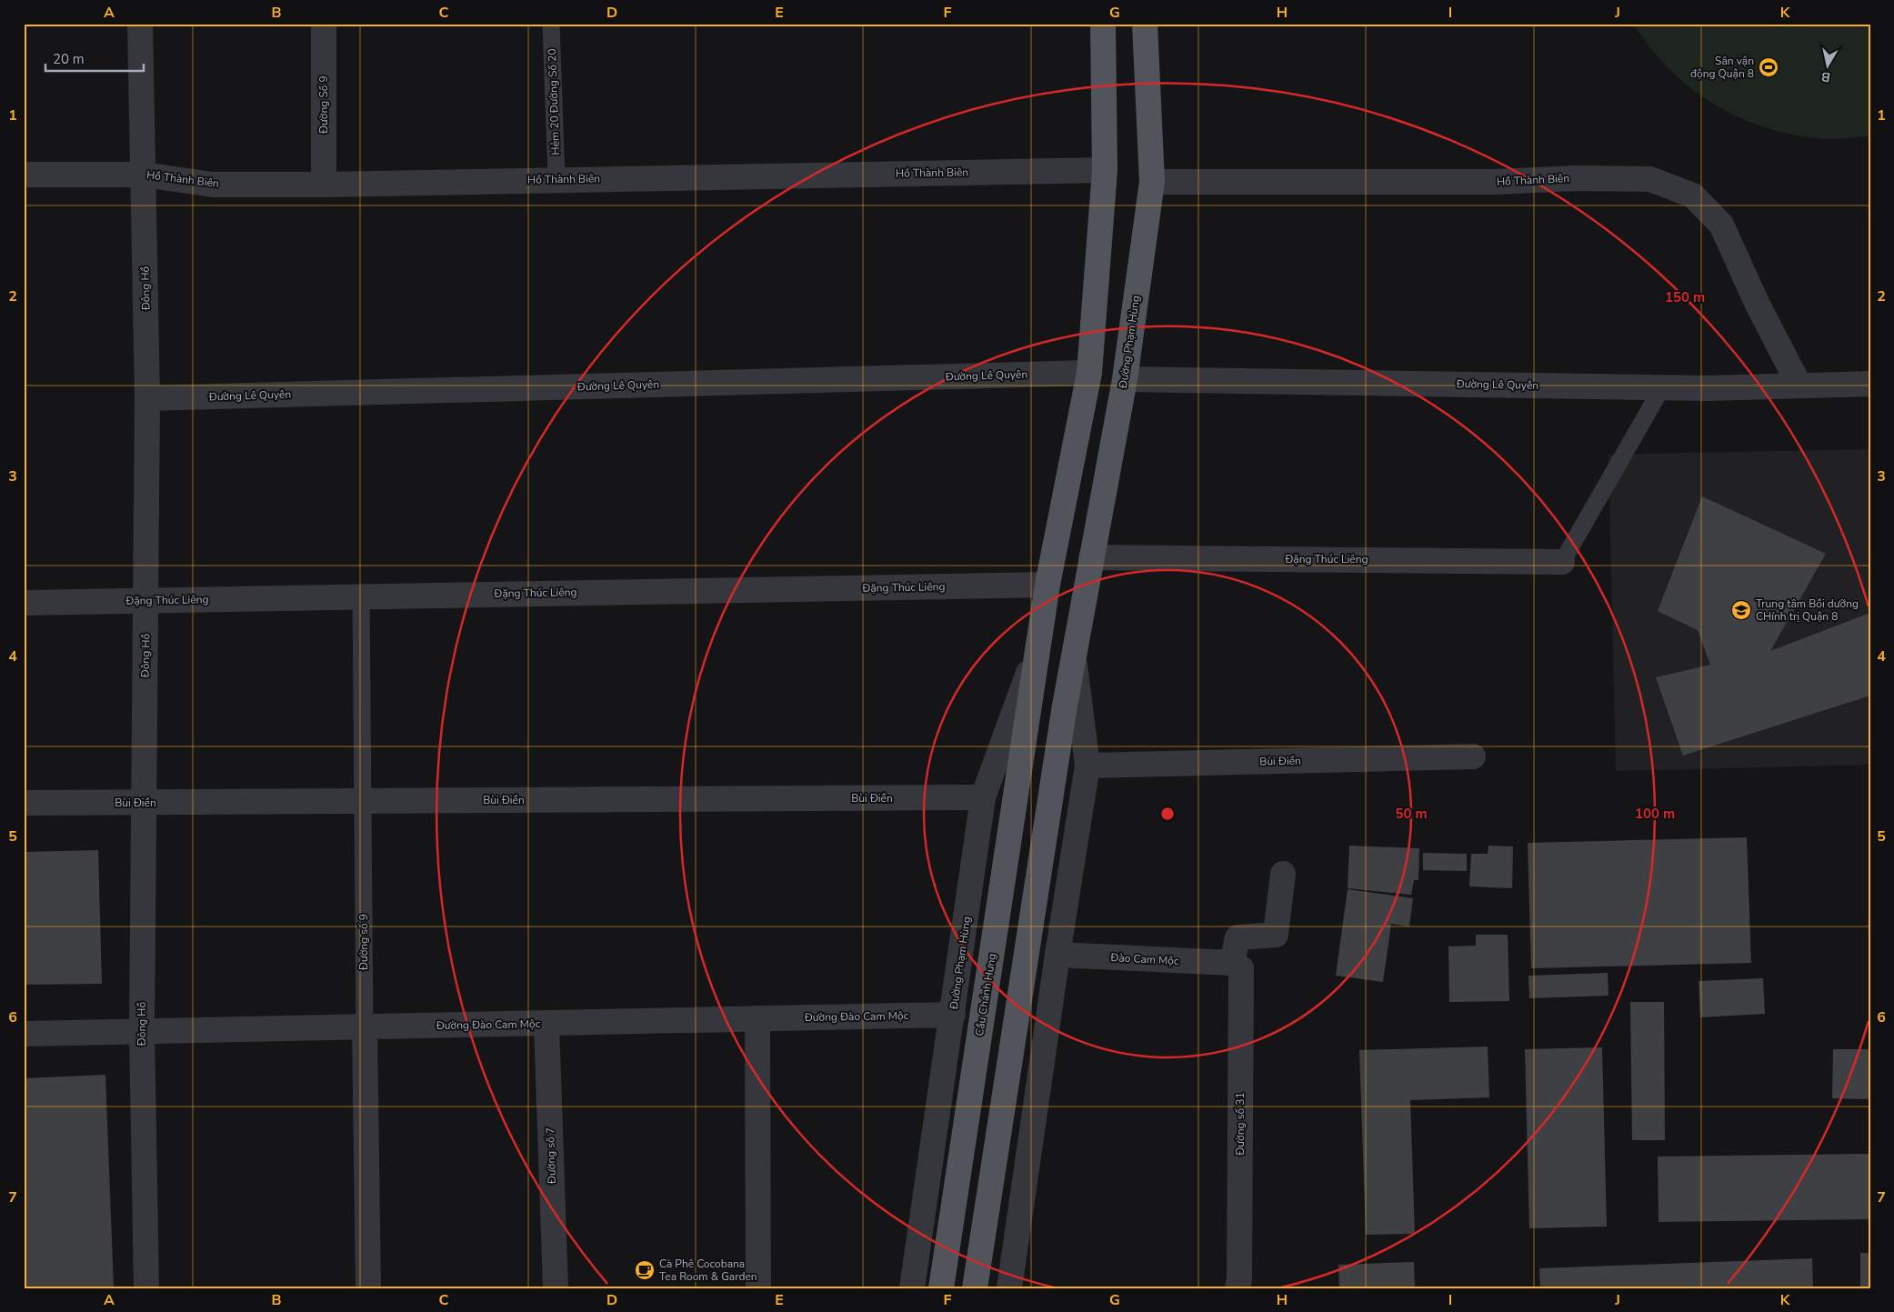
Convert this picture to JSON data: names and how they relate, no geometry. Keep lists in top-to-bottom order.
{
  "streets": {
    "main road": ["Đường Phạm Hùng", "Cầu Chánh Hưng"],
    "street": [
      "Đường Số 9",
      "Hồ Thành Biên",
      "Đông Hồ",
      "Đường Lê Quyên",
      "Đặng Thúc Liêng",
      "Bùi Điền",
      "Đường số 9",
      "Đào Cam Mộc",
      "Đường Đào Cam Mộc",
      "Đường số 31",
      "Đường số 7"
    ],
    "lane": ["Hẻm 20 Đường Số 20"]
  },
  "crossings": [
    ["Hẻm 20 Đường Số 20", "Hồ Thành Biên"],
    ["Đường Số 9", "Hồ Thành Biên"],
    ["Hồ Thành Biên", "Đông Hồ"],
    ["Hồ Thành Biên", "Đường Phạm Hùng"],
    ["Hồ Thành Biên", "Đường Lê Quyên"],
    ["Đông Hồ", "Đường Lê Quyên"],
    ["Đông Hồ", "Đặng Thúc Liêng"],
    ["Đông Hồ", "Bùi Điền"],
    ["Đông Hồ", "Đường Đào Cam Mộc"],
    ["Đường Phạm Hùng", "Đường Lê Quyên"],
    ["Đường Phạm Hùng", "Đặng Thúc Liêng"],
    ["Đường Phạm Hùng", "Bùi Điền"],
    ["Đường Phạm Hùng", "Đào Cam Mộc"],
    ["Đường Phạm Hùng", "Cầu Chánh Hưng"],
    ["Đường Phạm Hùng", "Đường Đào Cam Mộc"],
    ["Đặng Thúc Liêng", "Đường số 9"],
    ["Bùi Điền", "Đường số 9"],
    ["Đường số 9", "Đường Đào Cam Mộc"],
    ["Đào Cam Mộc", "Đường số 31"],
    ["Đường Đào Cam Mộc", "Đường số 7"]
  ],
  "places": {
    "sports": ["Sân vận động Quận 8"],
    "school or university": ["Trung tâm Bồi dưỡng CHính trị Quận 8"],
    "cafe": ["Cà Phê Cocobana Tea Room & Garden"]
  },
  "scale_bar": "20 m",
  "north": "bottom",
  "grid": {
    "columns": [
      "A",
      "B",
      "C",
      "D",
      "E",
      "F",
      "G",
      "H",
      "I",
      "J",
      "K"
    ],
    "rows": [
      "1",
      "2",
      "3",
      "4",
      "5",
      "6",
      "7"
    ]
  },
  "rings": ["150 m", "50 m", "100 m"]
}
